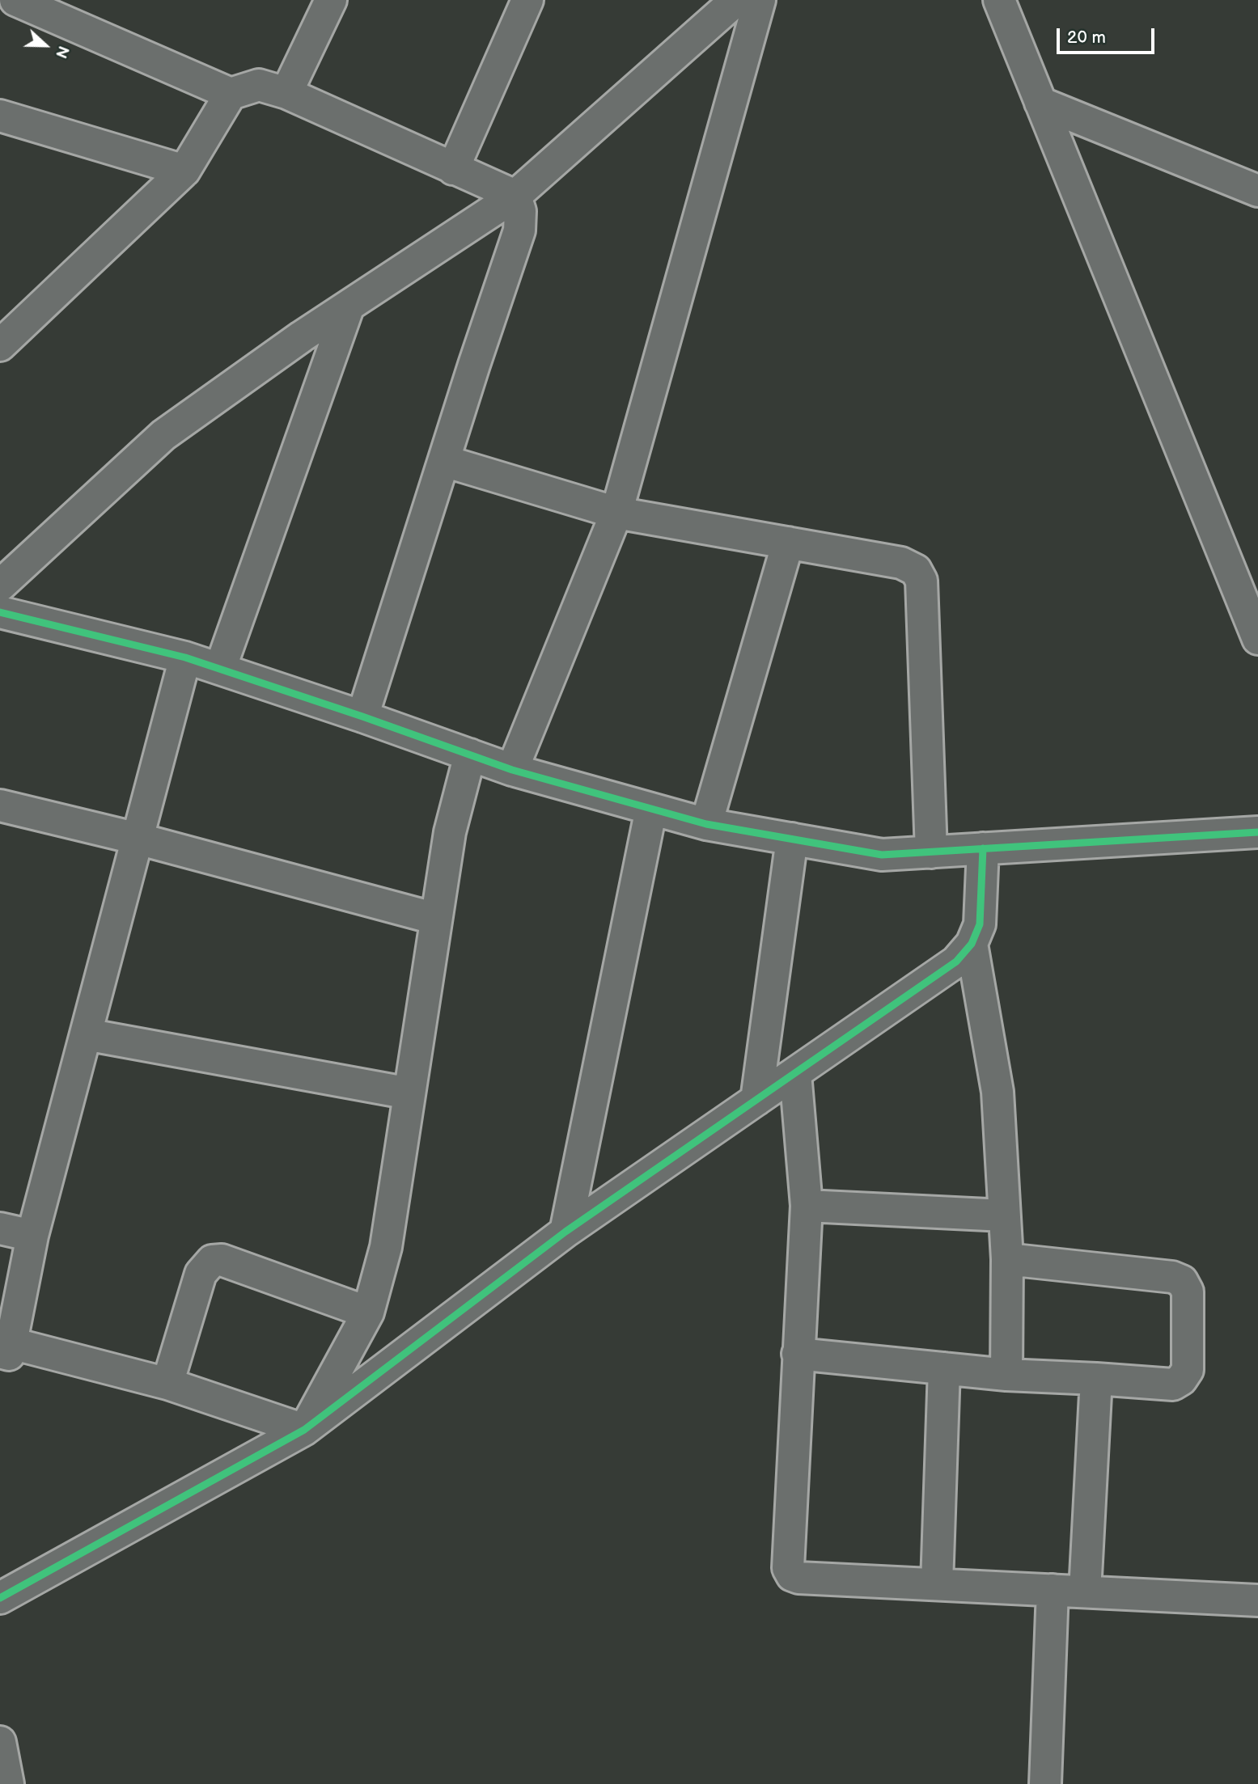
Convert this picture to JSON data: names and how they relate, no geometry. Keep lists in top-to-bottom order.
{
  "scale_bar": "20 m",
  "north": "right"
}
